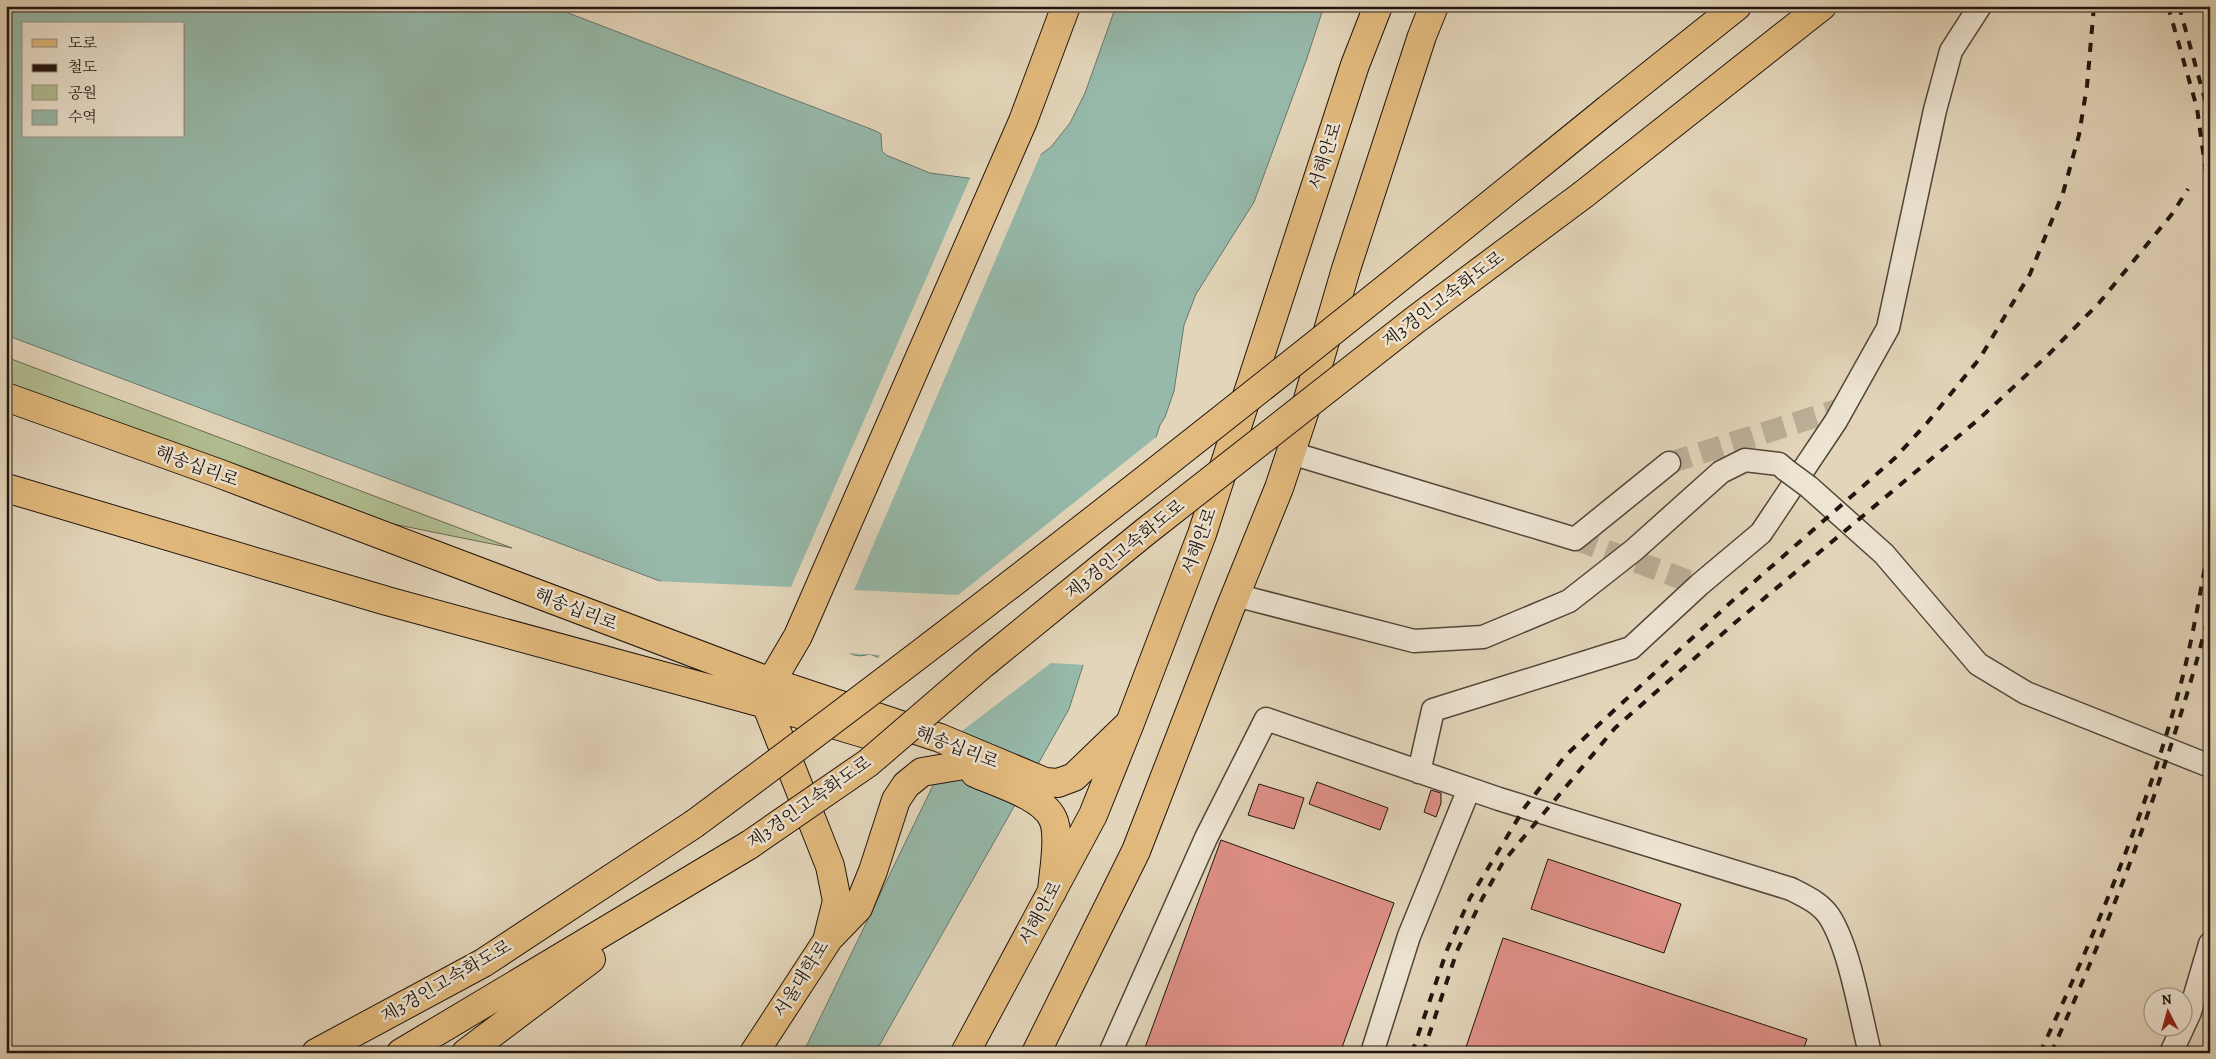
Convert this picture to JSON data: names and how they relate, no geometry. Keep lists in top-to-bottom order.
{
  "streets": {
    "main road": [
      "서해안로",
      "제3경인고속화도로",
      "해송십리로",
      "서울대학로"
    ]
  },
  "crossings": [
    ["서해안로", "해송십리로"],
    ["해송십리로", "서울대학로"]
  ],
  "legend": [
    "도로",
    "철도",
    "공원",
    "수역"
  ],
  "north": "top"
}
